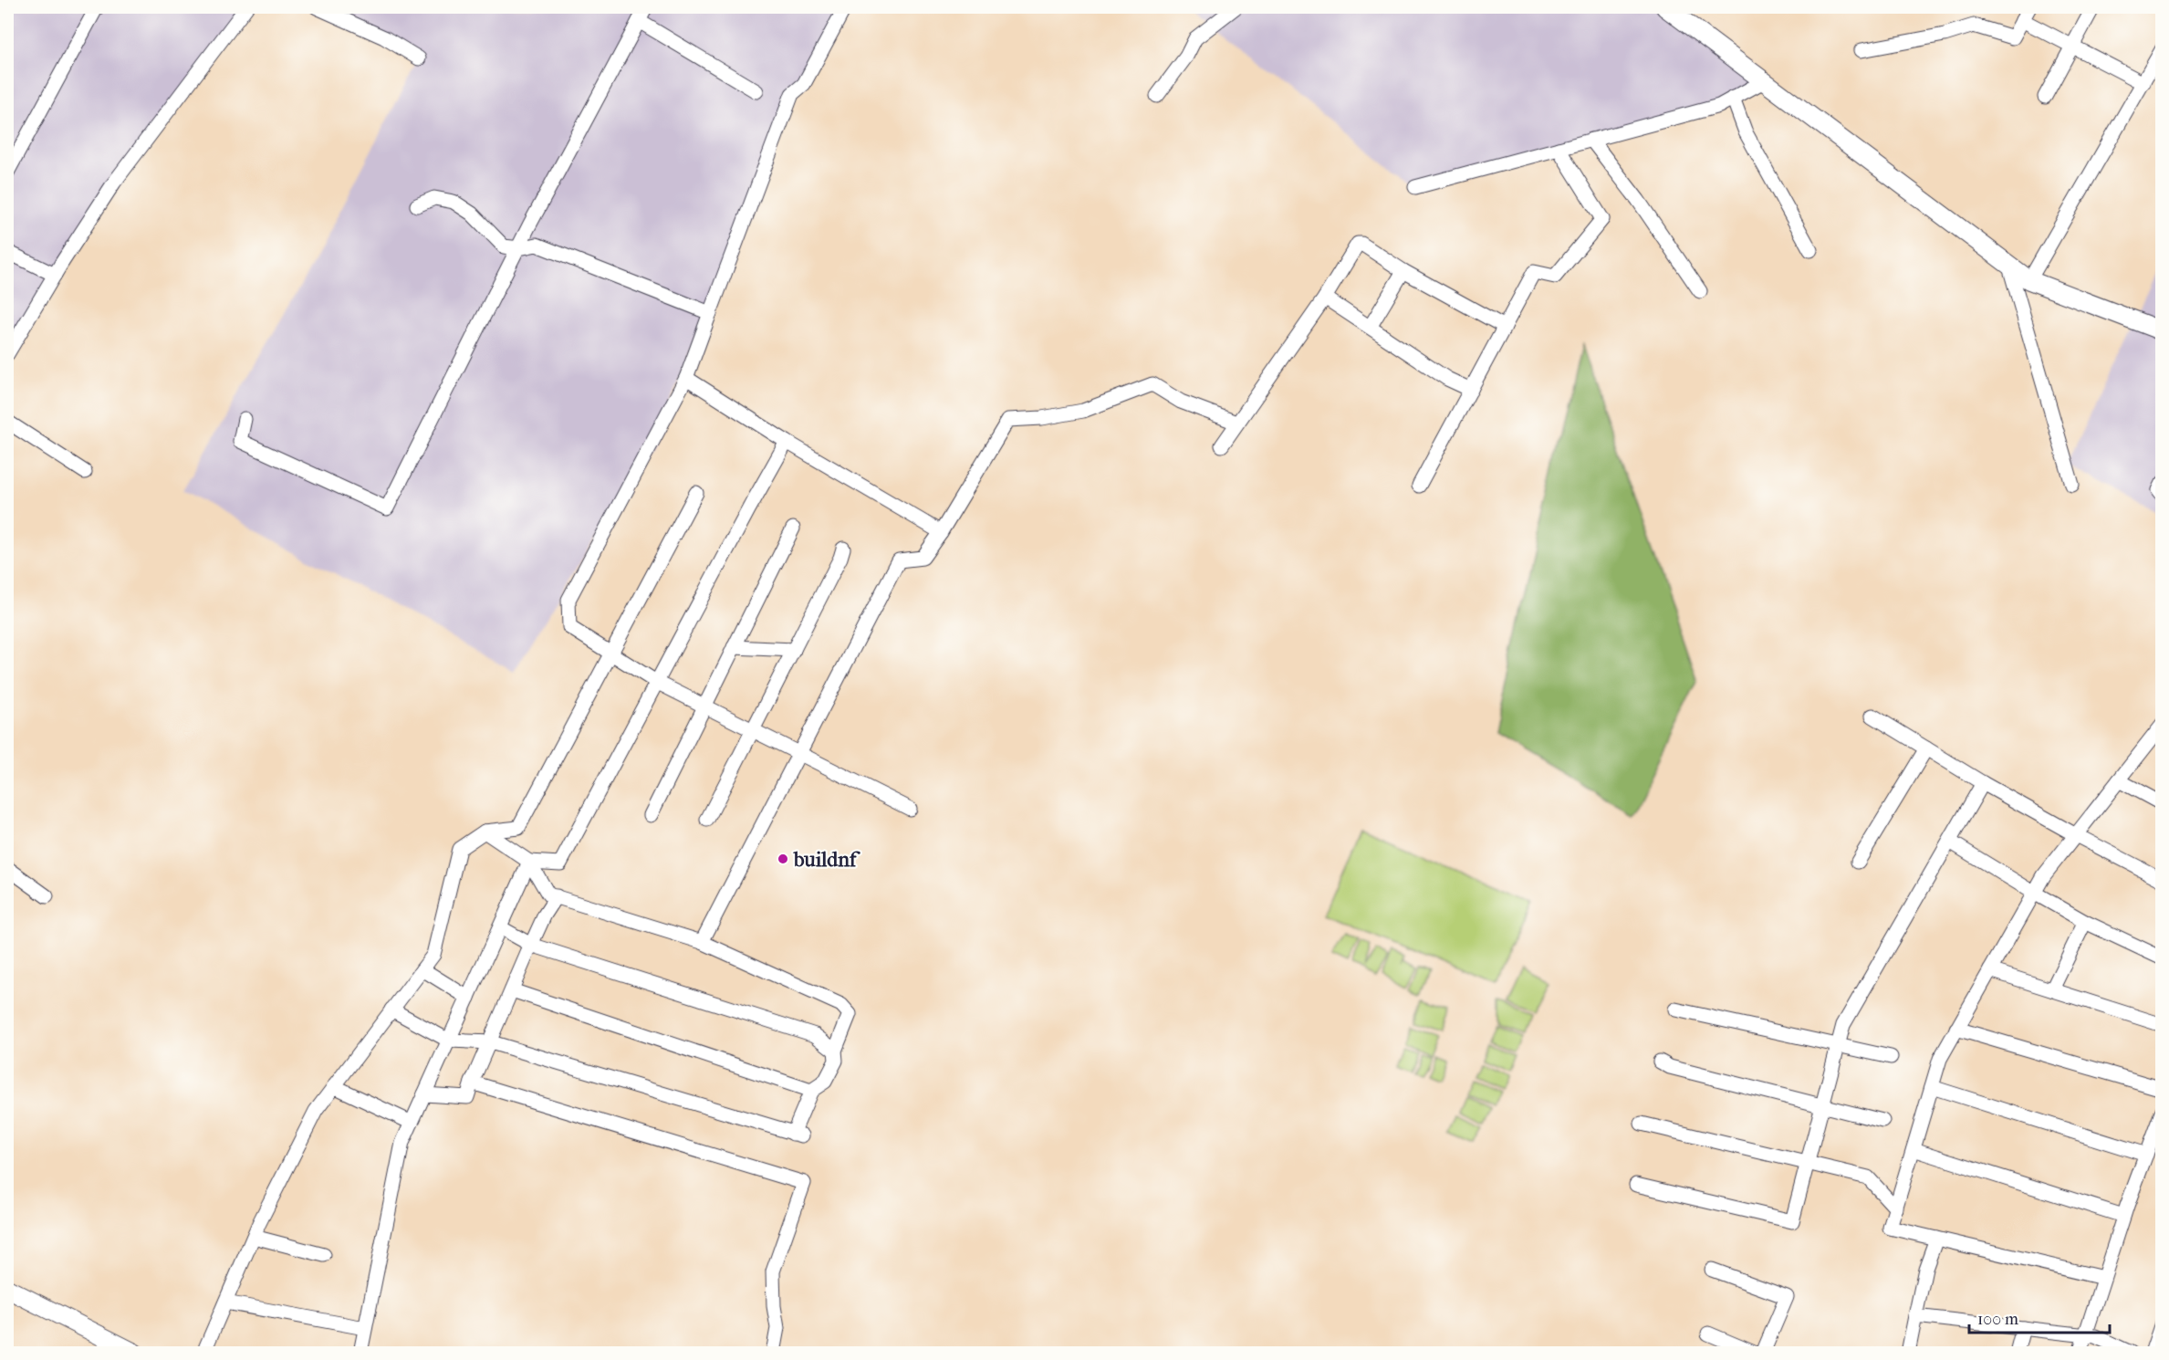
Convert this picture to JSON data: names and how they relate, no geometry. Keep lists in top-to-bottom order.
{
  "places": ["buildnf"],
  "scale_bar": "100 m"
}
